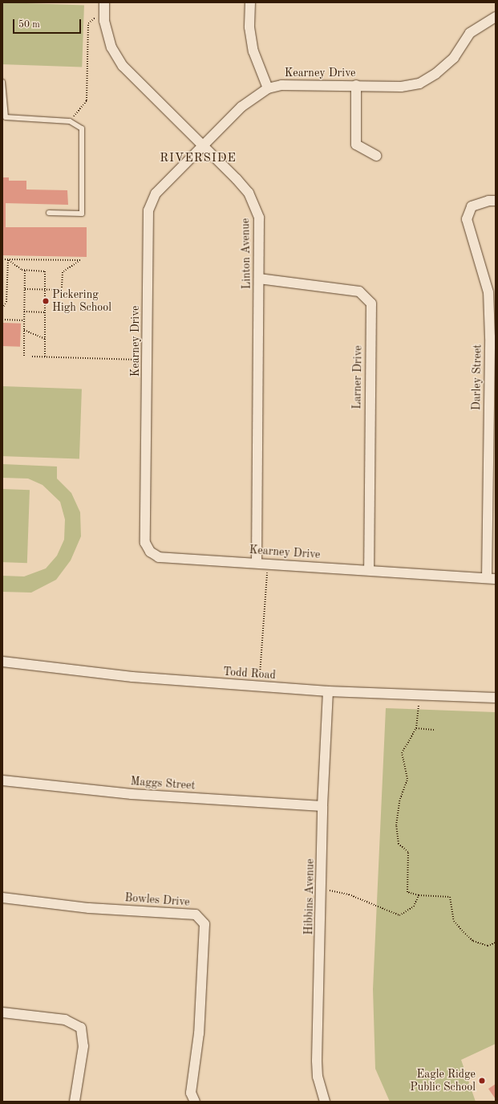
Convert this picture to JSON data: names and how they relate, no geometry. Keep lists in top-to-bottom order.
{
  "streets": {
    "street": [
      "Kearney Drive",
      "Linton Avenue",
      "Larner Drive",
      "Darley Street",
      "Todd Road",
      "Maggs Street",
      "Hibbins Avenue",
      "Bowles Drive"
    ]
  },
  "crossings": [
    ["Kearney Drive", "Linton Avenue"],
    ["Kearney Drive", "Larner Drive"],
    ["Kearney Drive", "Darley Street"],
    ["Linton Avenue", "Larner Drive"],
    ["Todd Road", "Hibbins Avenue"],
    ["Maggs Street", "Hibbins Avenue"]
  ],
  "districts": ["RIVERSIDE"],
  "places": ["Pickering High School", "Eagle Ridge Public School"],
  "scale_bar": "50 m"
}
